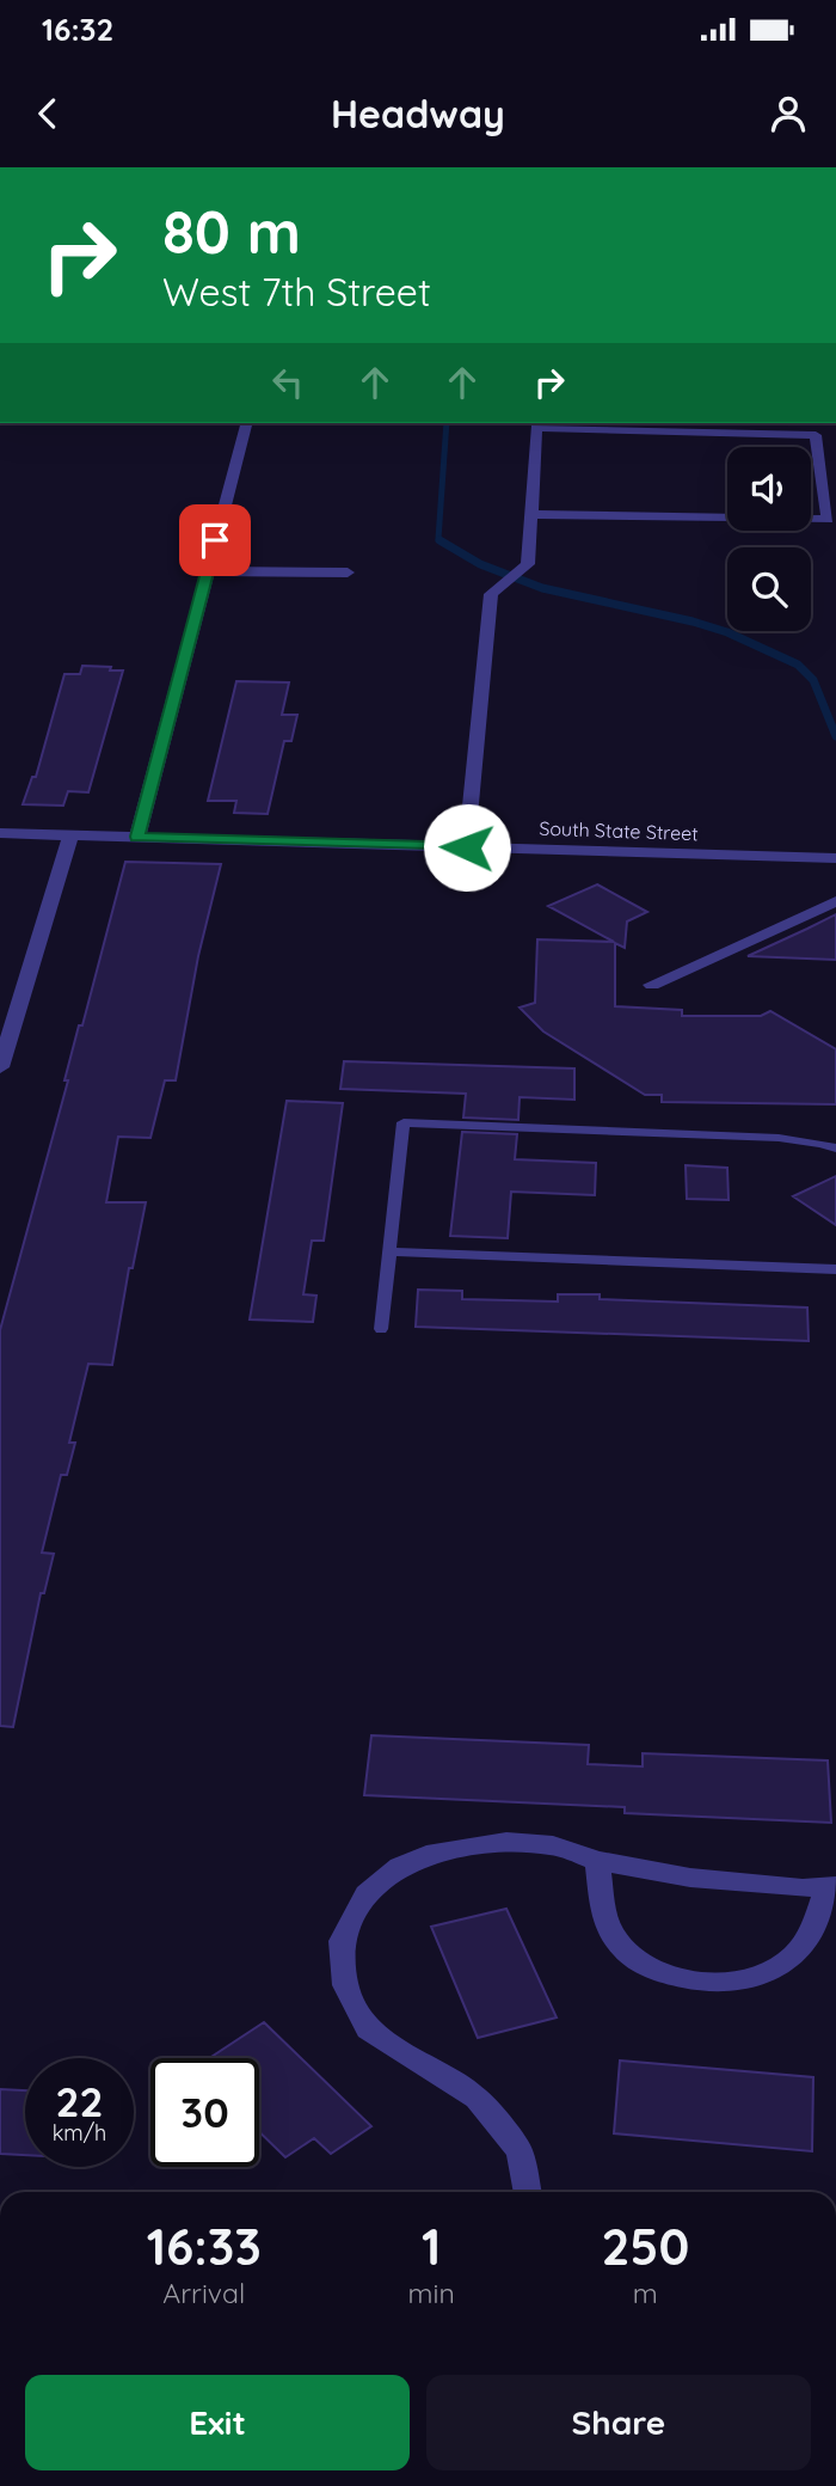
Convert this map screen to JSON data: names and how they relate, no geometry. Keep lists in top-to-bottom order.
{
  "streets": {
    "street": ["South State Street"]
  },
  "page": {
    "status": "16:32",
    "header": "Headway",
    "turn": ["80 m", "West 7th Street"],
    "speed": "22 km/h",
    "limit": "30",
    "eta": [
      "16:33",
      "Arrival",
      "1",
      "min",
      "250",
      "m"
    ],
    "buttons": ["Exit", "Share"]
  }
}
